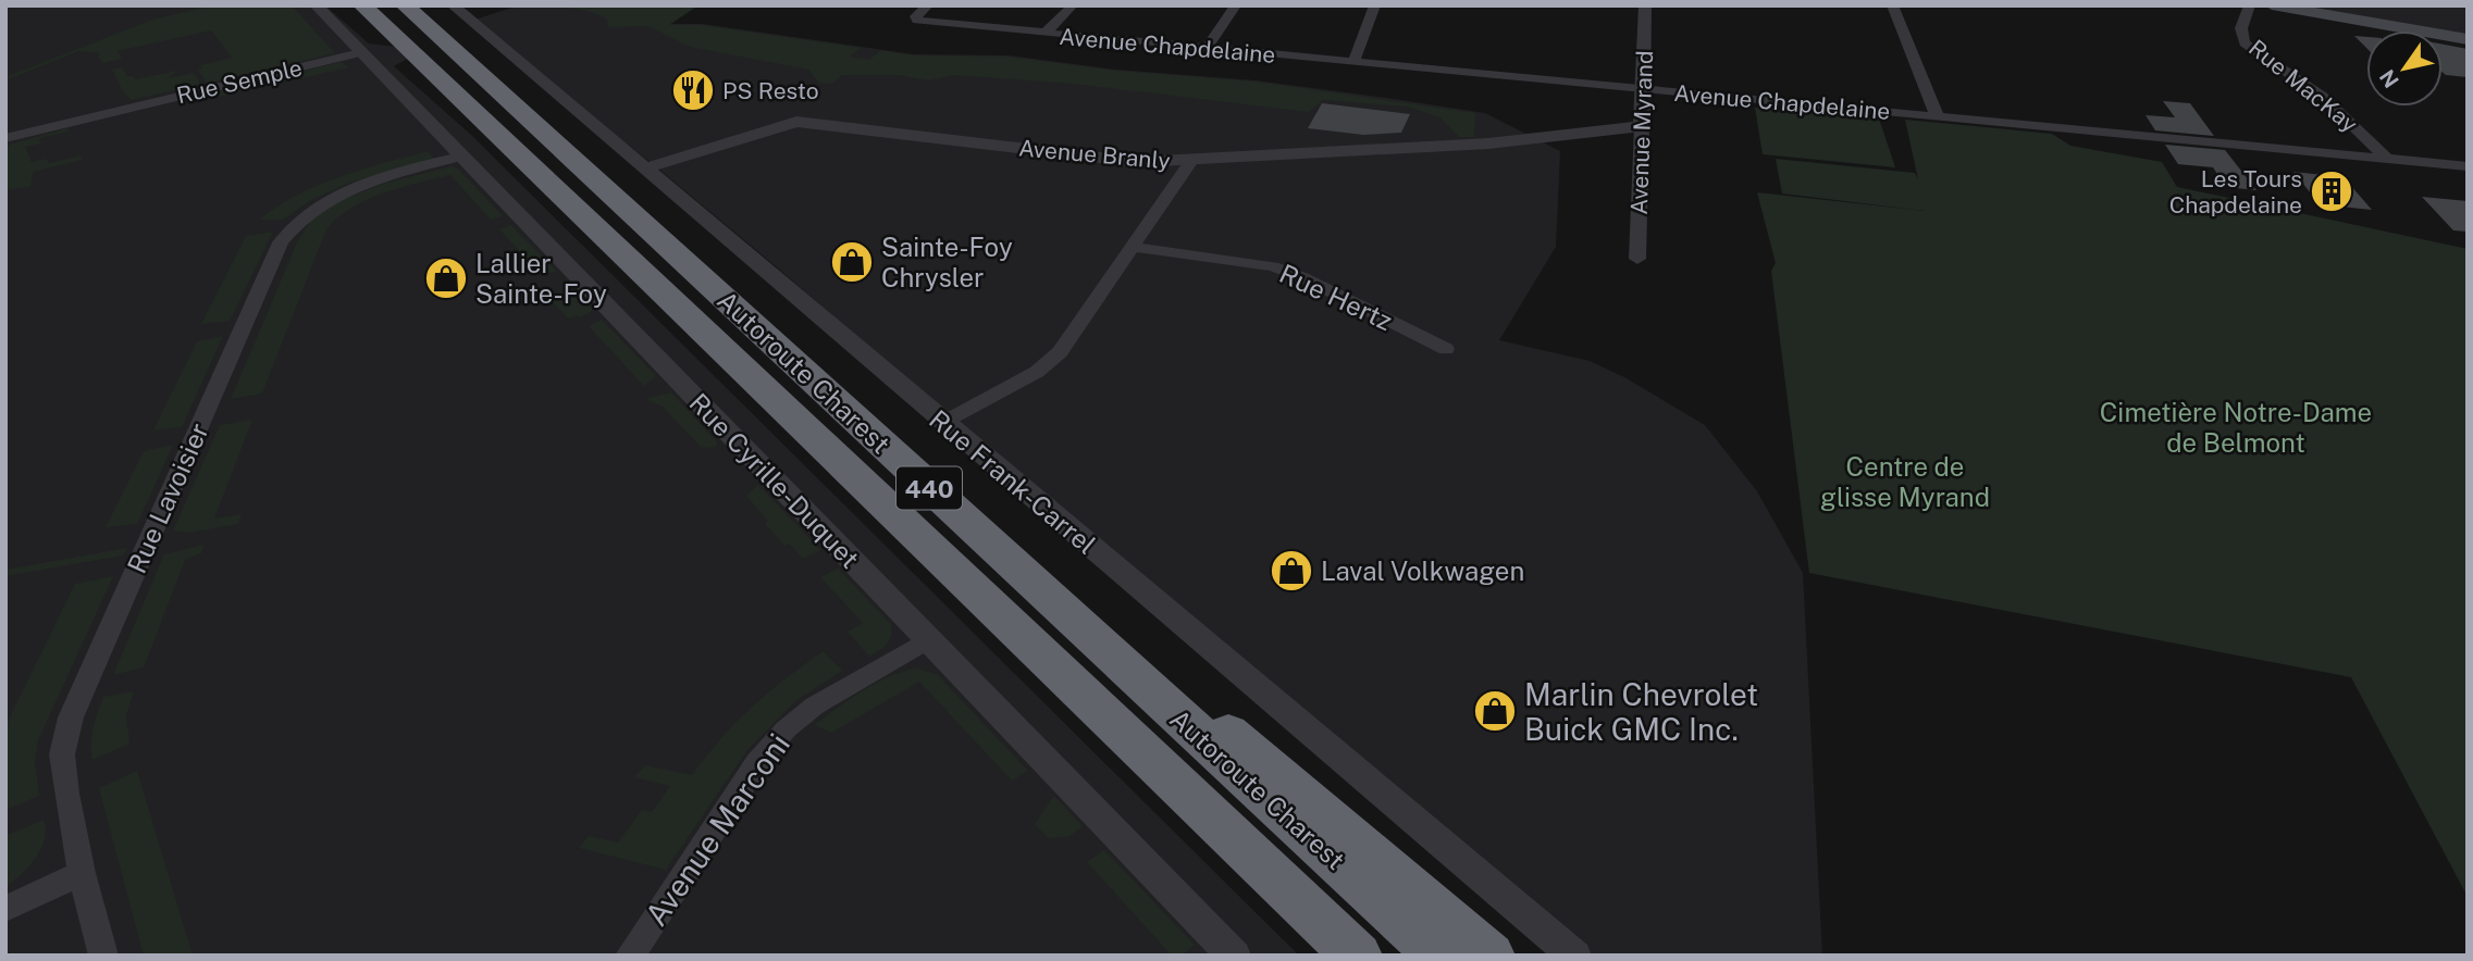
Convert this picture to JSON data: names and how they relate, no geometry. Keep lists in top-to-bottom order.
{
  "streets": {
    "highway": ["Autoroute Charest", "440"],
    "street": [
      "Avenue Chapdelaine",
      "Rue Semple",
      "Rue MacKay",
      "Avenue Myrand",
      "Avenue Branly",
      "Rue Hertz",
      "Rue Cyrille-Duquet",
      "Rue Frank-Carrel",
      "Rue Lavoisier",
      "Avenue Marconi"
    ]
  },
  "crossings": [
    ["Avenue Chapdelaine", "Rue MacKay"],
    ["Avenue Chapdelaine", "Avenue Myrand"],
    ["Rue Semple", "Rue Cyrille-Duquet"],
    ["Avenue Myrand", "Avenue Branly"],
    ["Avenue Branly", "Rue Frank-Carrel"],
    ["Rue Cyrille-Duquet", "Rue Lavoisier"],
    ["Rue Cyrille-Duquet", "Avenue Marconi"]
  ],
  "parks": ["Cimetière Notre-Dame de Belmont", "Centre de glisse Myrand"],
  "places": {
    "restaurant": ["PS Resto"],
    "building": ["Les Tours Chapdelaine"],
    "shop": [
      "Sainte-Foy Chrysler",
      "Lallier Sainte-Foy",
      "Laval Volkwagen",
      "Marlin Chevrolet Buick GMC Inc."
    ]
  },
  "north": "bottom left"
}
